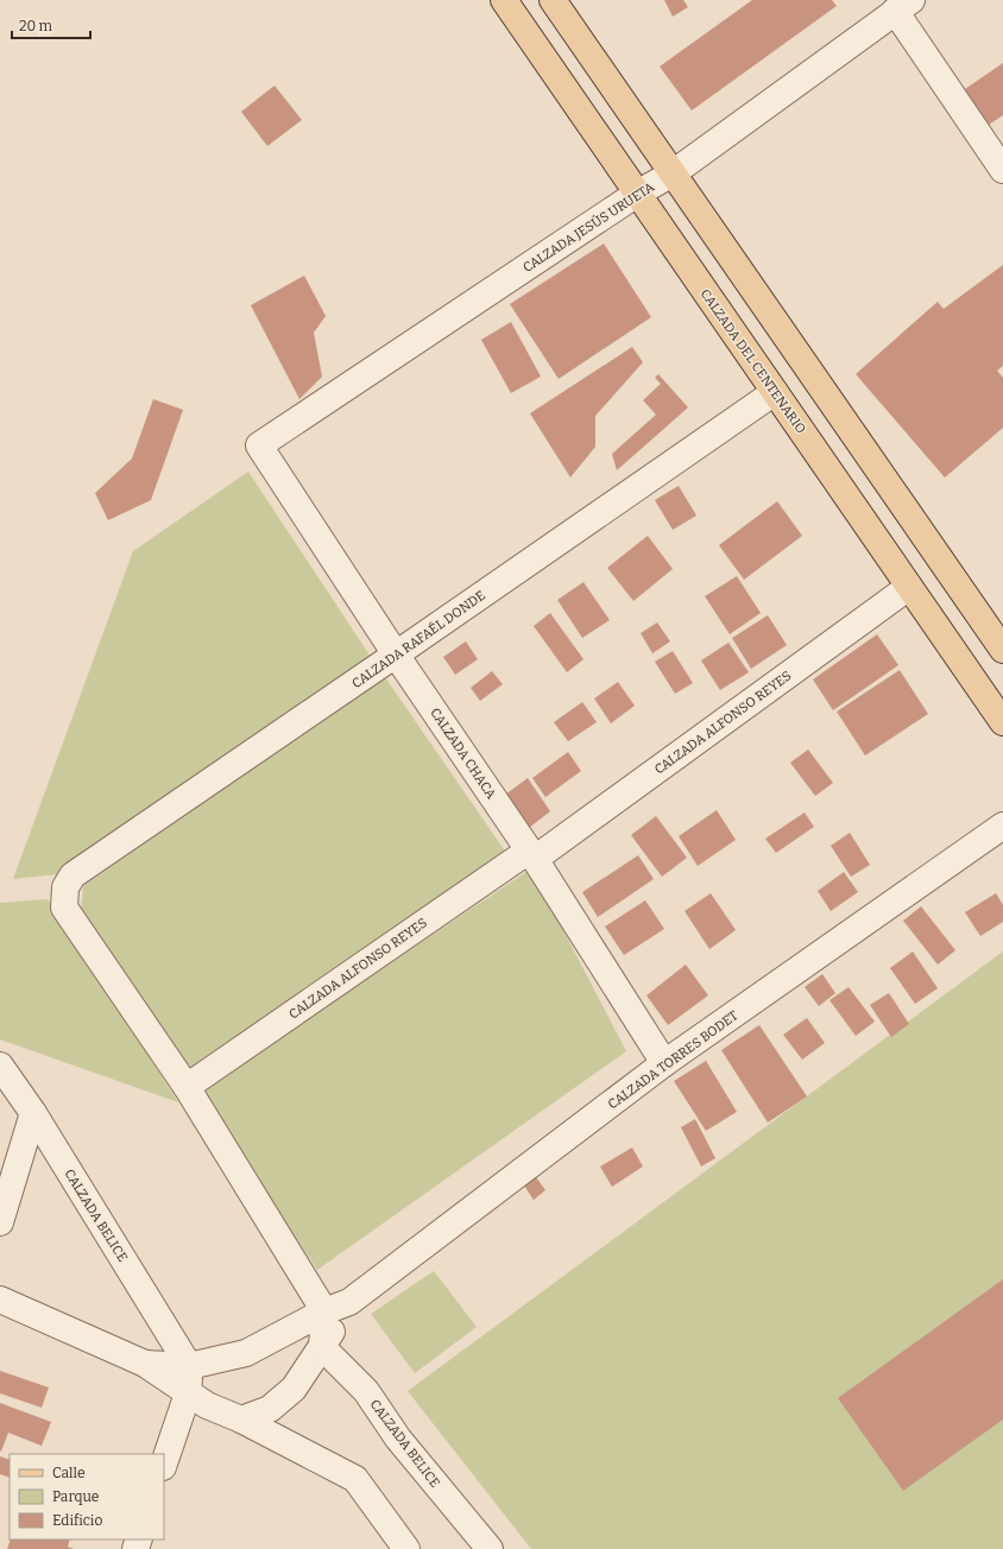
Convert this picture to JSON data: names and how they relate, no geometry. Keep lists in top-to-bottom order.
{
  "streets": {
    "main road": ["CALZADA DEL CENTENARIO"],
    "street": [
      "CALZADA JESÚS URUETA",
      "CALZADA RAFAÉL DONDE",
      "CALZADA ALFONSO REYES",
      "CALZADA CHACA",
      "CALZADA TORRES BODET",
      "CALZADA BELICE"
    ]
  },
  "crossings": [
    ["CALZADA JESÚS URUETA", "CALZADA DEL CENTENARIO"],
    ["CALZADA JESÚS URUETA", "CALZADA CHACA"],
    ["CALZADA DEL CENTENARIO", "CALZADA RAFAÉL DONDE"],
    ["CALZADA DEL CENTENARIO", "CALZADA ALFONSO REYES"],
    ["CALZADA RAFAÉL DONDE", "CALZADA ALFONSO REYES"],
    ["CALZADA RAFAÉL DONDE", "CALZADA CHACA"],
    ["CALZADA ALFONSO REYES", "CALZADA CHACA"],
    ["CALZADA CHACA", "CALZADA TORRES BODET"],
    ["CALZADA TORRES BODET", "CALZADA BELICE"]
  ],
  "legend": ["Calle", "Parque", "Edificio"],
  "scale_bar": "20 m"
}
